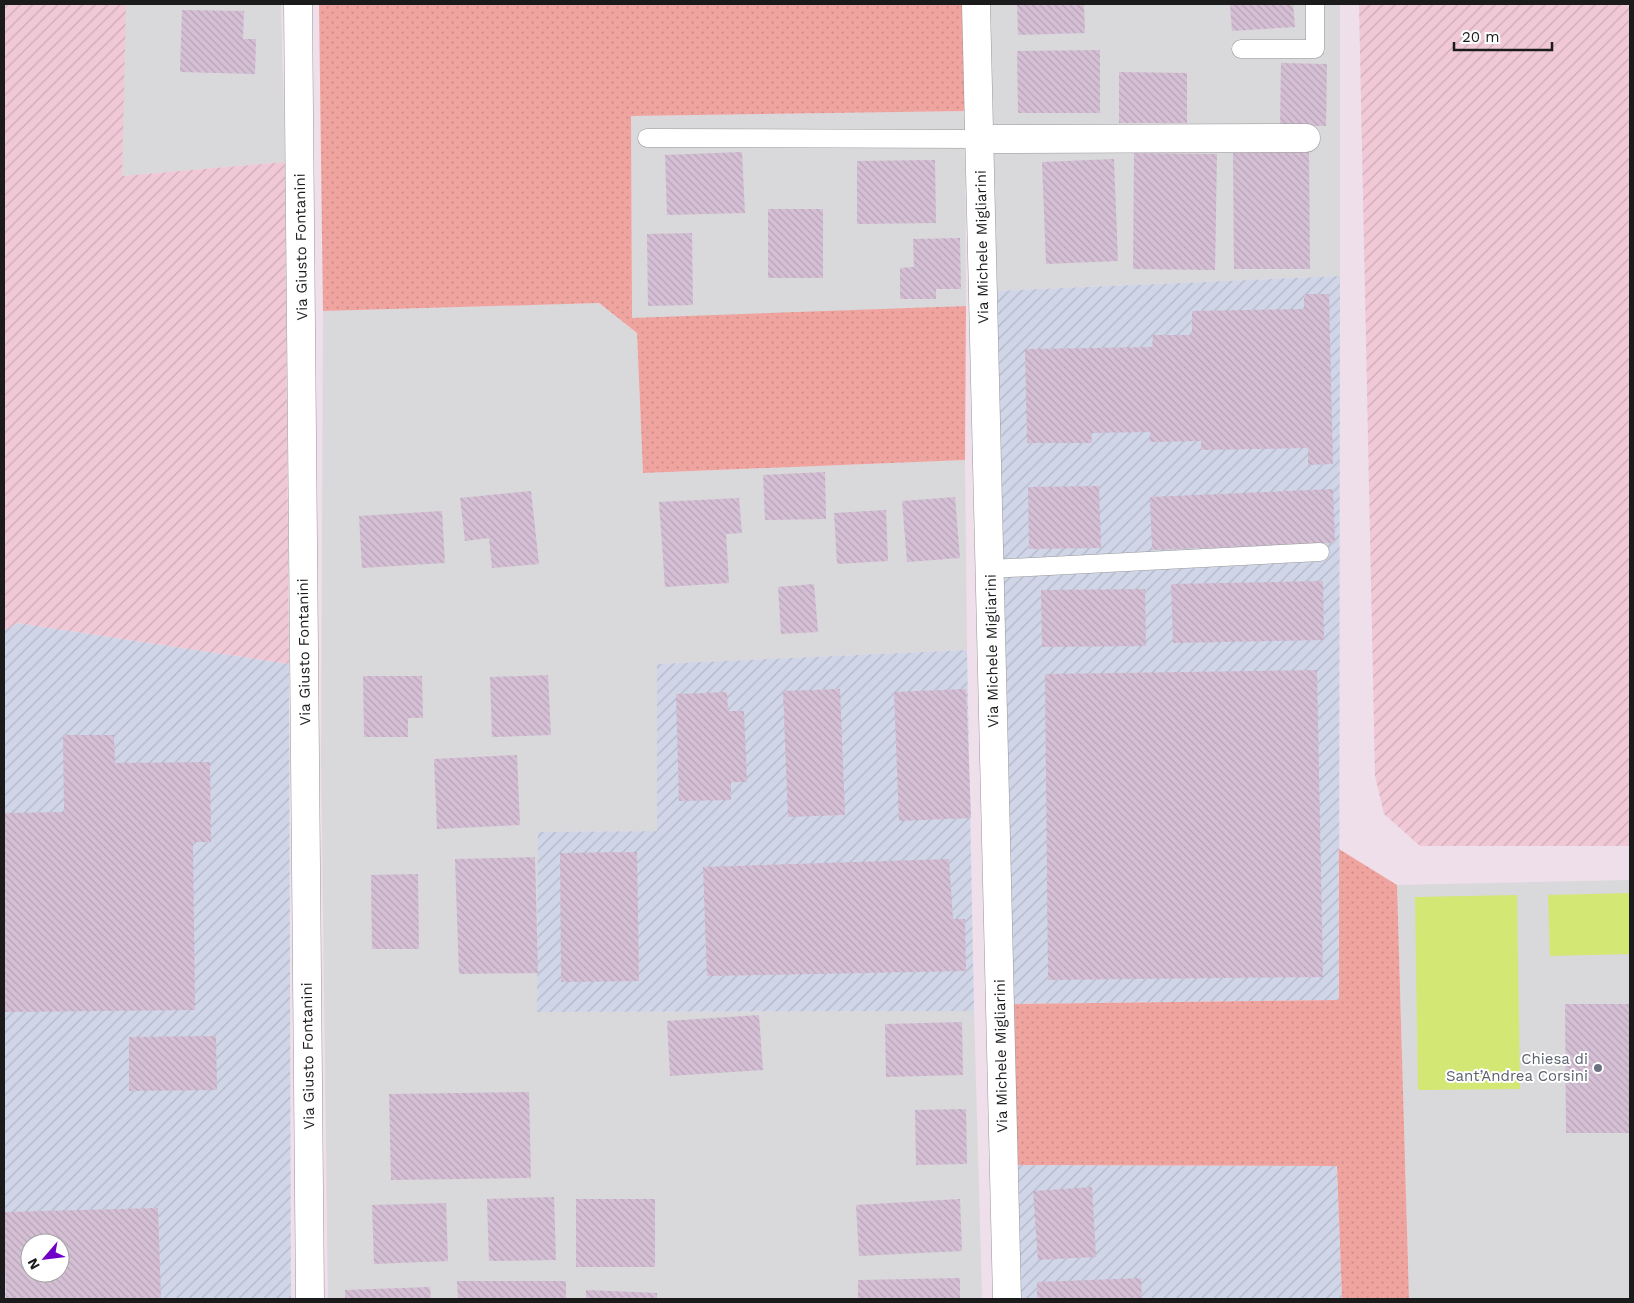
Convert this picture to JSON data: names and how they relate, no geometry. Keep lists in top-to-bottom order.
{
  "streets": {
    "street": ["Via Giusto Fontanini", "Via Michele Migliarini"]
  },
  "places": ["Chiesa di Sant’Andrea Corsini"],
  "scale_bar": "20 m",
  "north": "bottom left"
}
